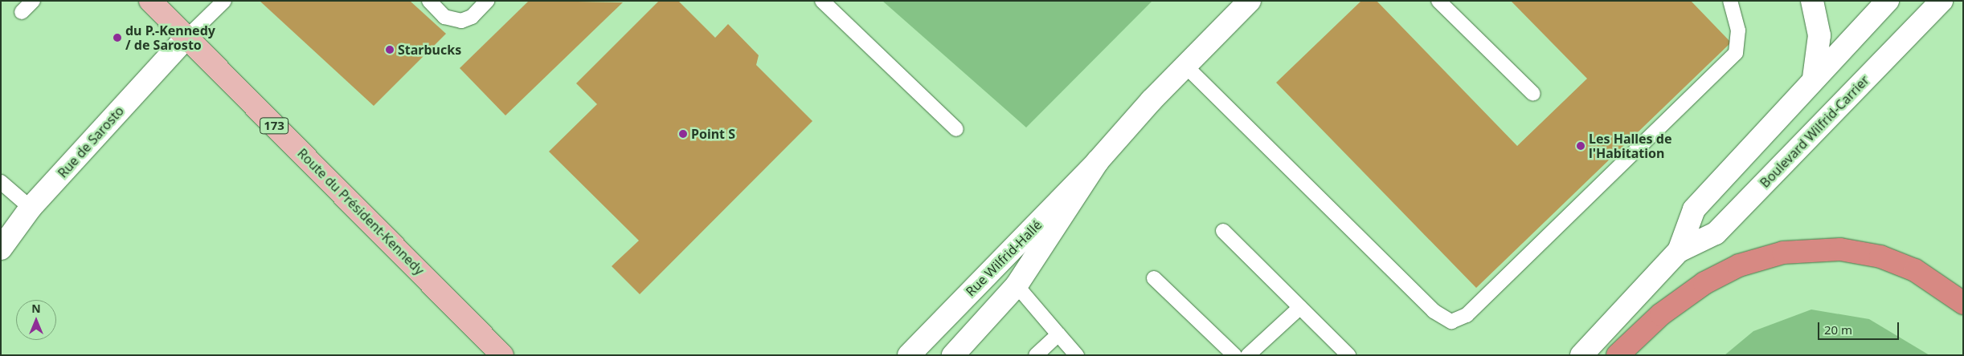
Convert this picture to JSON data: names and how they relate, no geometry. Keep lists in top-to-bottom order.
{
  "streets": {
    "main road": ["173", "Route du Président-Kennedy"],
    "street": ["Boulevard Wilfrid-Carrier", "Rue de Sarosto", "Rue Wilfrid-Hallé"]
  },
  "crossings": [
    ["Rue de Sarosto", "Route du Président-Kennedy"]
  ],
  "places": [
    "du P.-Kennedy / de Sarosto",
    "Starbucks",
    "Point S",
    "Les Halles de l'Habitation"
  ],
  "scale_bar": "20 m",
  "north": "top"
}
